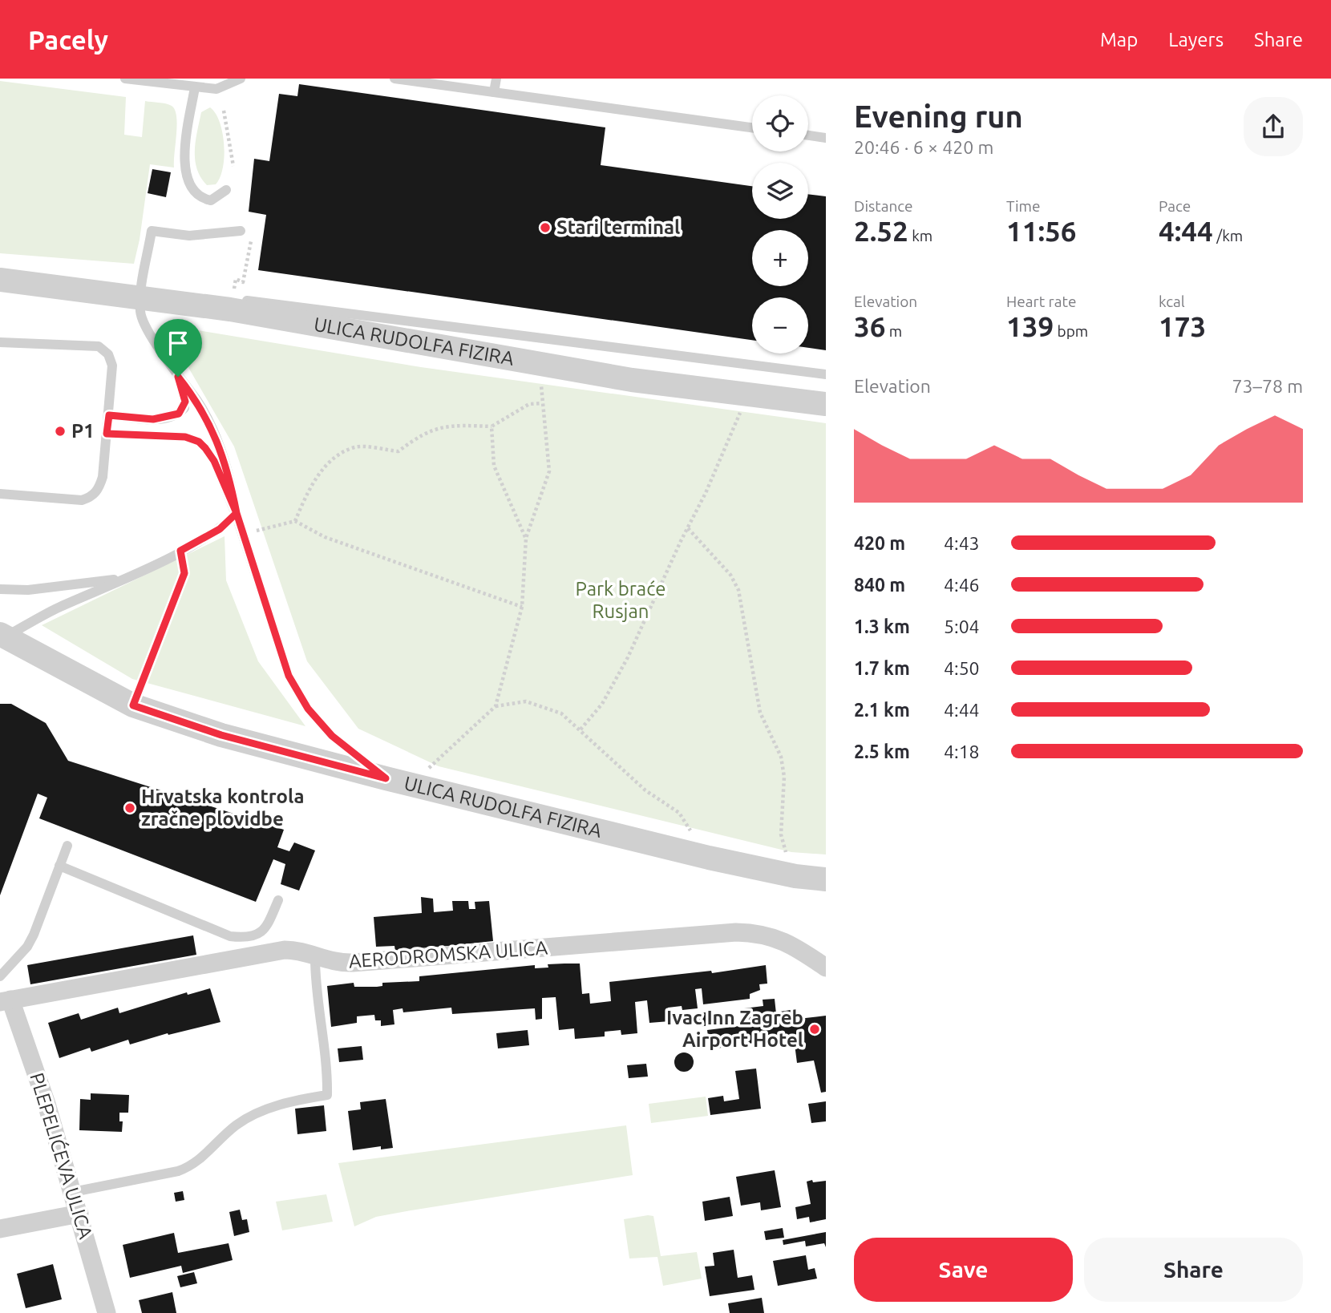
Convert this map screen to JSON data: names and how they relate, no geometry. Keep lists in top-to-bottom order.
{
  "streets": {
    "street": ["ULICA RUDOLFA FIZIRA", "AERODROMSKA ULICA", "PLEPELIĆEVA ULICA"]
  },
  "crossings": [
    ["AERODROMSKA ULICA", "PLEPELIĆEVA ULICA"]
  ],
  "parks": ["Park braće Rusjan"],
  "places": [
    "Stari terminal",
    "P1",
    "Hrvatska kontrola zračne plovidbe",
    "Ivac Inn Zagreb Airport Hotel"
  ],
  "page": {
    "header": "Pacely",
    "nav": ["Map", "Layers", "Share"],
    "heading": ["Evening run", "20:46 · 6 × 420 m"],
    "map_buttons": ["+", "−"],
    "stats": [
      ["Distance", "2.52 km"],
      ["Time", "11:56"],
      ["Pace", "4:44 /km"],
      ["Elevation", "36 m"],
      ["Heart rate", "139 bpm"],
      ["kcal", "173"]
    ],
    "chart": ["Elevation", "73–78 m"],
    "list": [
      {
        "name": "420 m",
        "note": "4:43"
      },
      {
        "name": "840 m",
        "note": "4:46"
      },
      {
        "name": "1.3 km",
        "note": "5:04"
      },
      {
        "name": "1.7 km",
        "note": "4:50"
      },
      {
        "name": "2.1 km",
        "note": "4:44"
      },
      {
        "name": "2.5 km",
        "note": "4:18"
      }
    ],
    "buttons": ["Save", "Share"]
  }
}
